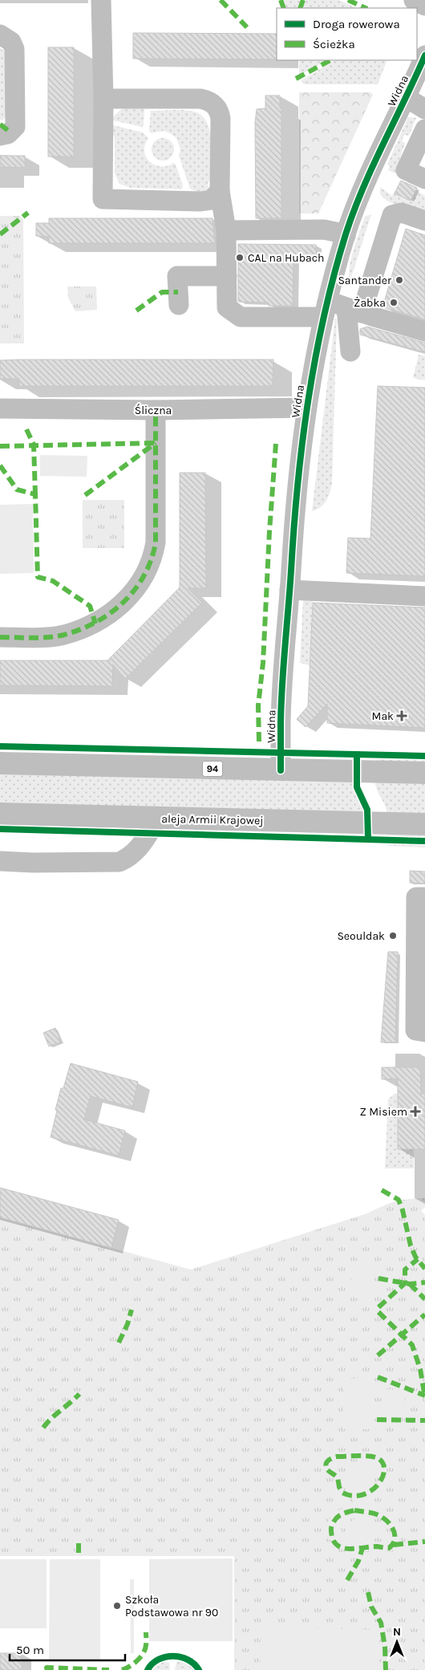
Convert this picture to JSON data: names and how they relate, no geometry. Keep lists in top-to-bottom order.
{
  "streets": {
    "main road": ["94", "aleja Armii Krajowej"],
    "street": ["Widna", "Śliczna"]
  },
  "crossings": [
    ["Widna", "Śliczna"],
    ["Widna", "94"]
  ],
  "places": {
    "other": [
      "CAL na Hubach",
      "Santander",
      "Żabka",
      "Seouldak",
      "Szkoła Podstawowa nr 90"
    ],
    "health": ["Mak", "Z Misiem"]
  },
  "legend": ["Droga rowerowa", "Ścieżka"],
  "scale_bar": "50 m",
  "north": "top"
}
